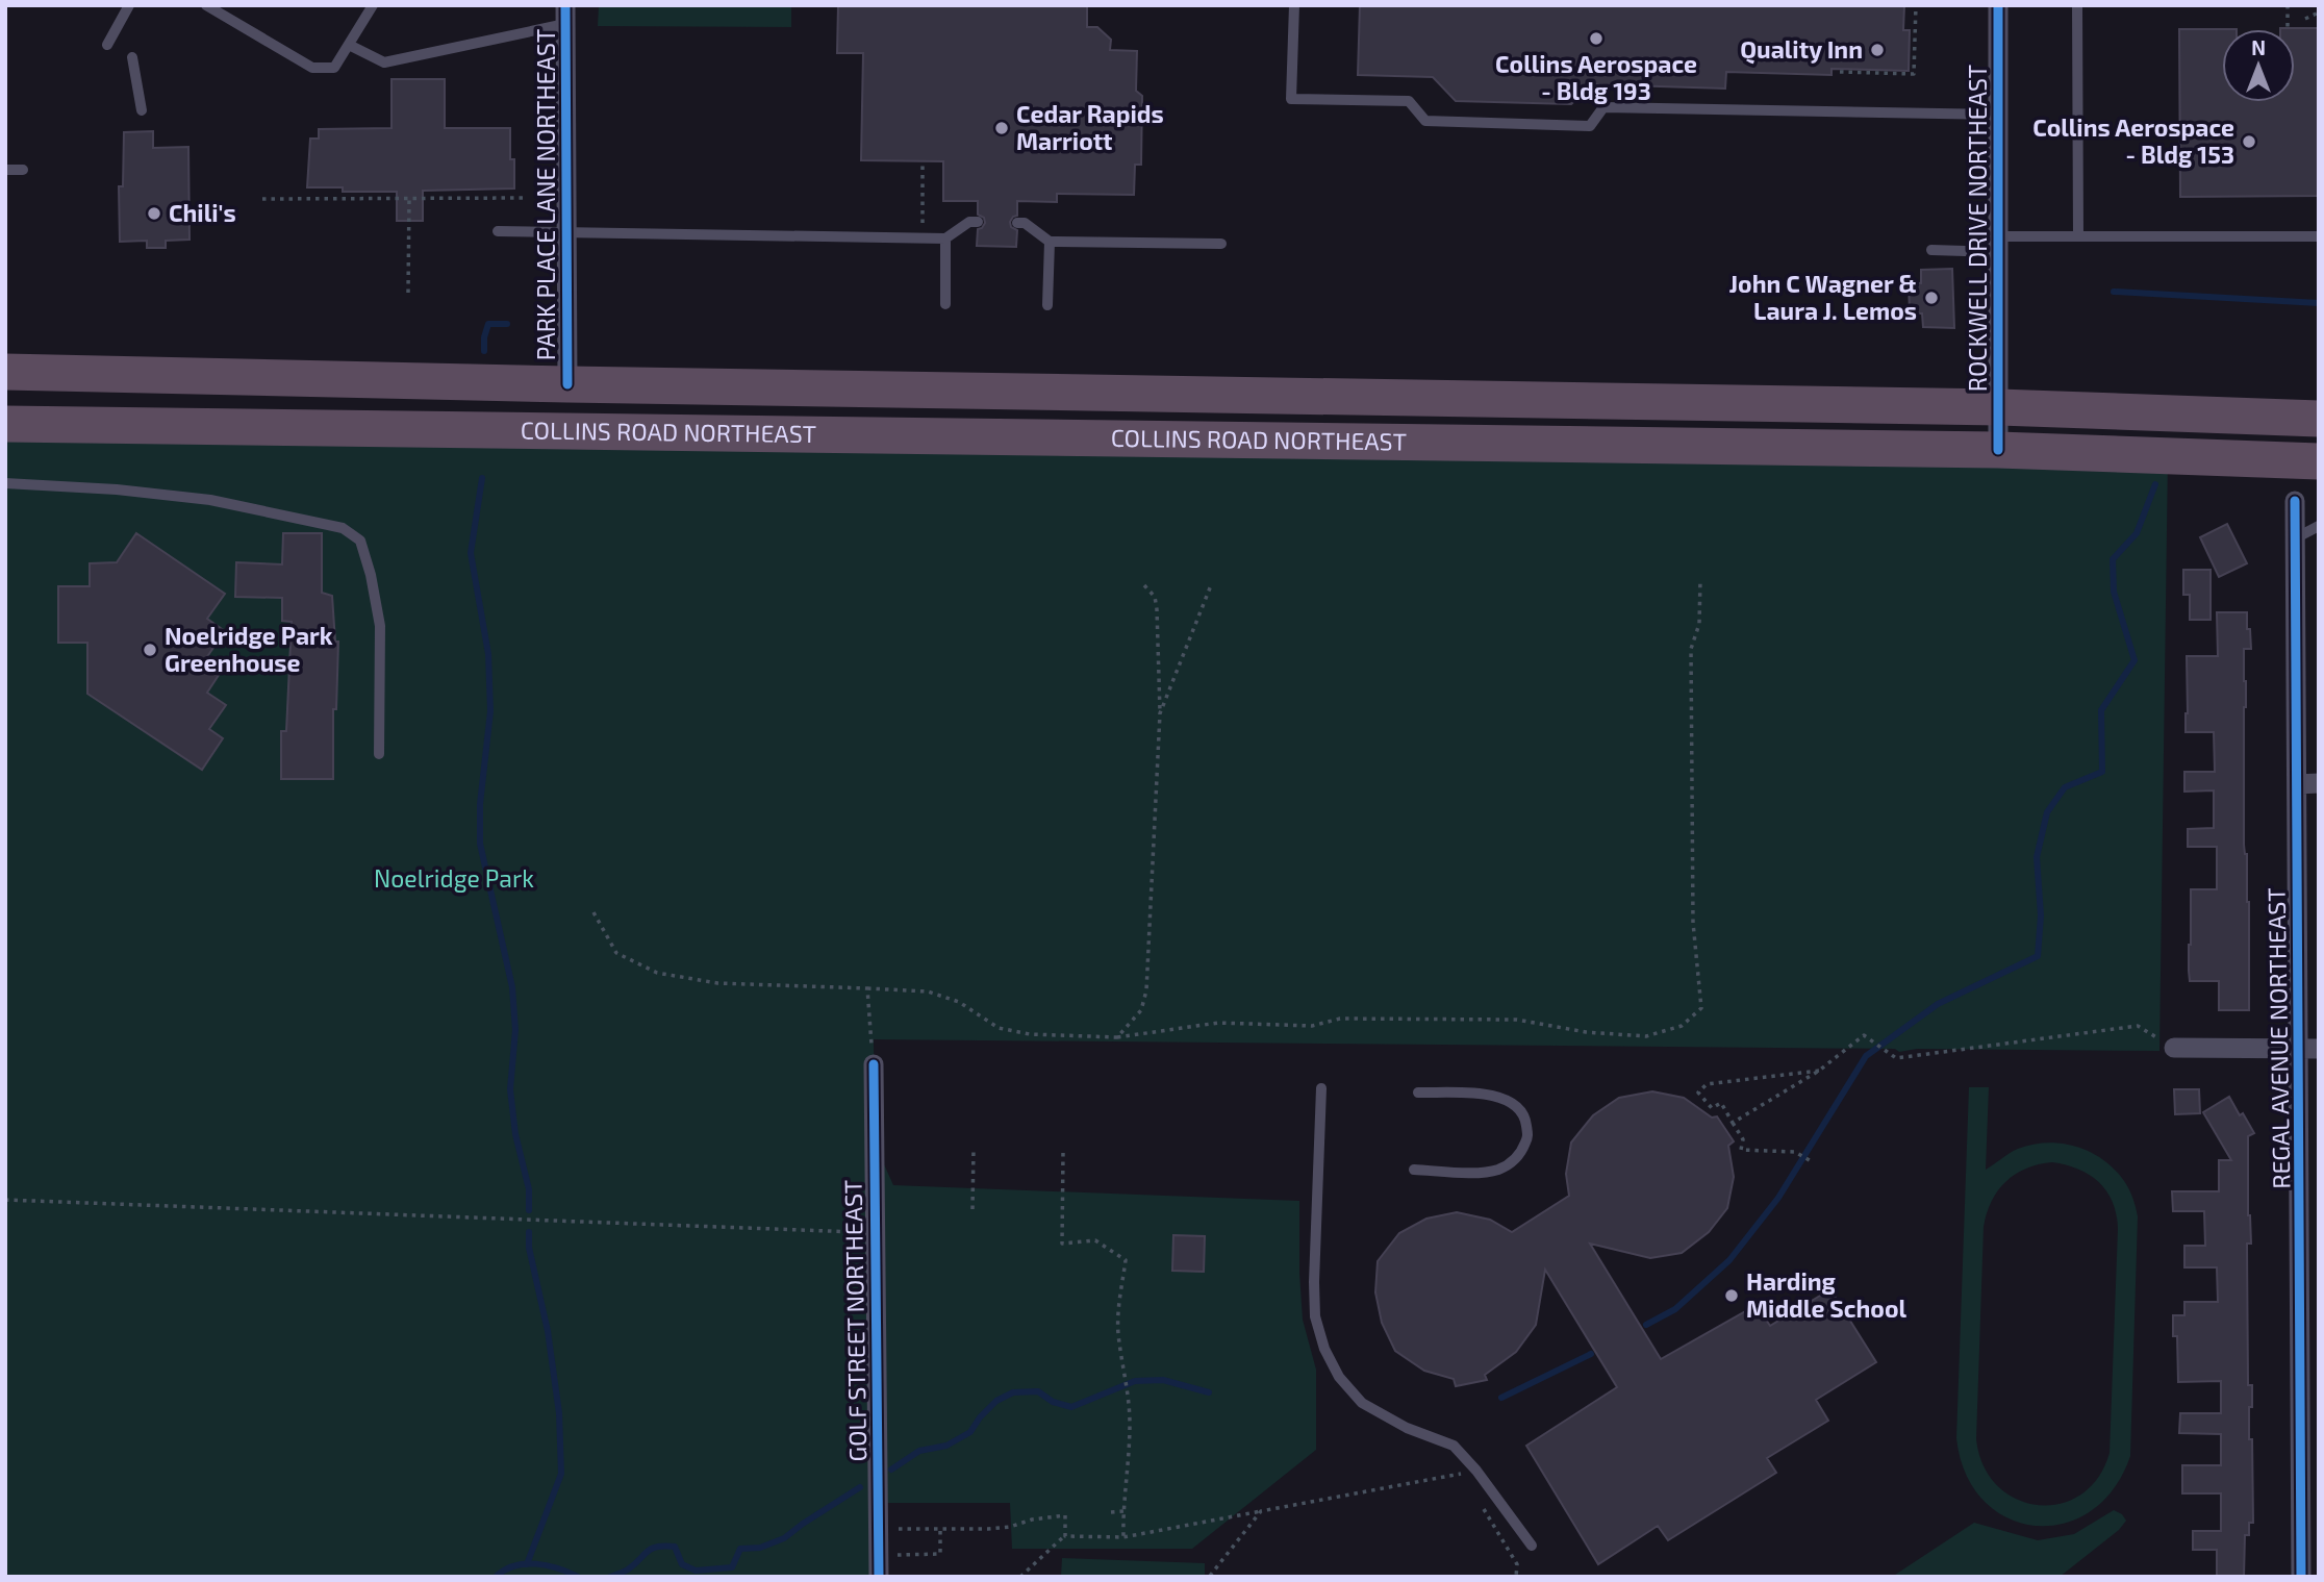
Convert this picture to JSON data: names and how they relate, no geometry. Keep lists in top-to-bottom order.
{
  "streets": {
    "highway": ["COLLINS ROAD NORTHEAST"],
    "street": [
      "PARK PLACE LANE NORTHEAST",
      "ROCKWELL DRIVE NORTHEAST",
      "REGAL AVENUE NORTHEAST",
      "GOLF STREET NORTHEAST"
    ]
  },
  "crossings": [
    ["PARK PLACE LANE NORTHEAST", "COLLINS ROAD NORTHEAST"],
    ["ROCKWELL DRIVE NORTHEAST", "COLLINS ROAD NORTHEAST"]
  ],
  "parks": ["Noelridge Park"],
  "places": [
    "Collins Aerospace - Bldg 193",
    "Quality Inn",
    "Cedar Rapids Marriott",
    "Collins Aerospace - Bldg 153",
    "Chili's",
    "John C Wagner & Laura J. Lemos",
    "Noelridge Park Greenhouse",
    "Harding Middle School"
  ],
  "north": "top"
}
